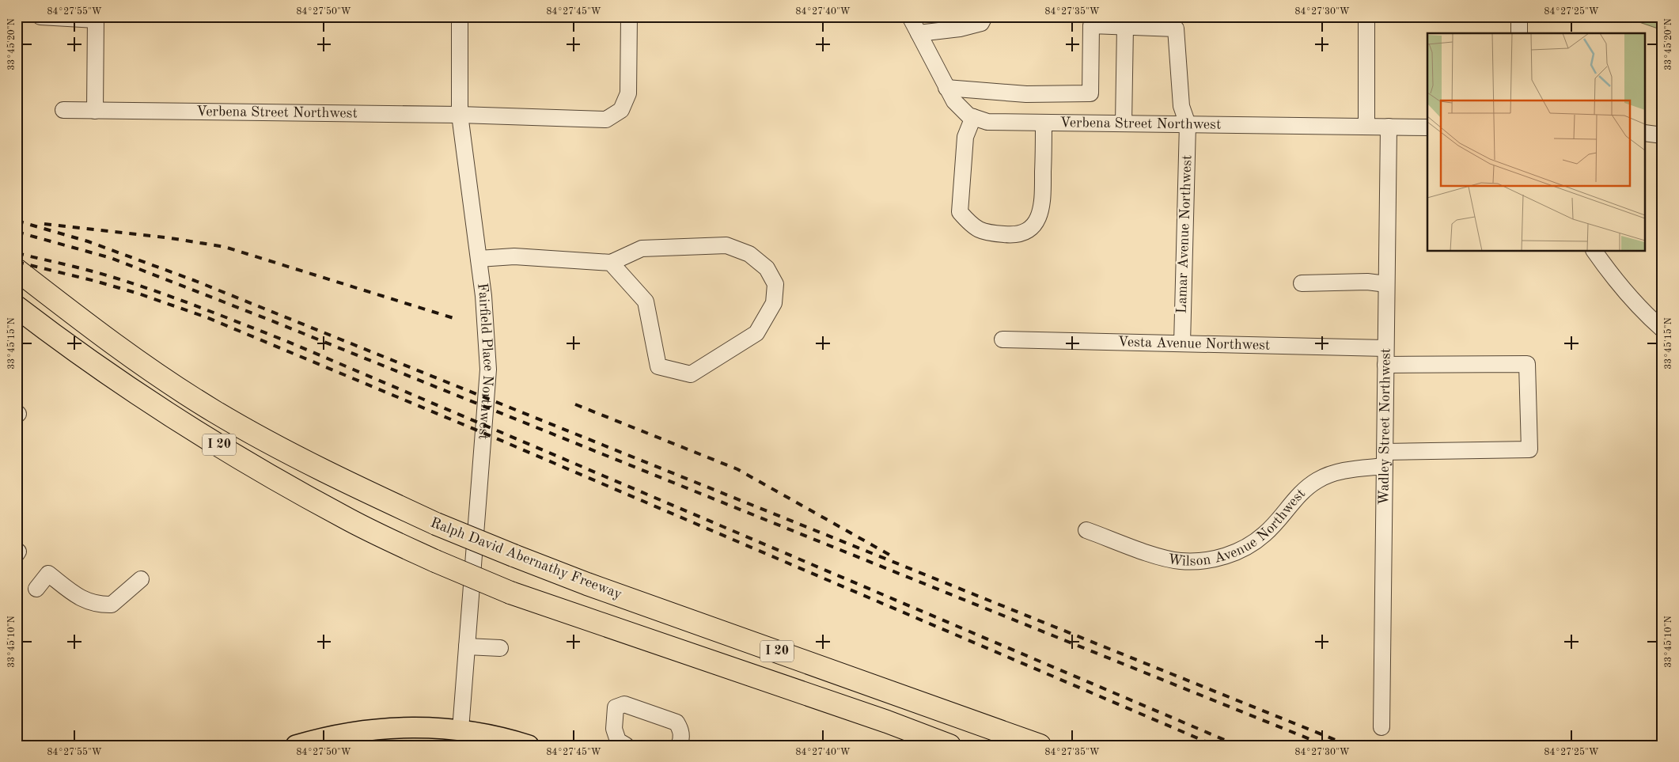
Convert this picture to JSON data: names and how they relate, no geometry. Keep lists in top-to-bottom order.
{
  "streets": {
    "highway": ["I 20", "Ralph David Abernathy Freeway"],
    "street": [
      "Verbena Street Northwest",
      "Lamar Avenue Northwest",
      "Vesta Avenue Northwest",
      "Fairfield Place Northwest",
      "Wadley Street Northwest",
      "Wilson Avenue Northwest"
    ]
  },
  "crossings": [
    ["Verbena Street Northwest", "Lamar Avenue Northwest"],
    ["Verbena Street Northwest", "Fairfield Place Northwest"],
    ["Verbena Street Northwest", "Wadley Street Northwest"],
    ["Lamar Avenue Northwest", "Vesta Avenue Northwest"],
    ["Vesta Avenue Northwest", "Wadley Street Northwest"],
    ["Wadley Street Northwest", "Wilson Avenue Northwest"]
  ],
  "coordinates": [
    "84°27'55\"W",
    "84°27'50\"W",
    "84°27'45\"W",
    "84°27'40\"W",
    "84°27'35\"W",
    "84°27'30\"W",
    "84°27'25\"W",
    "33°45'20\"N",
    "33°45'15\"N",
    "33°45'10\"N"
  ]
}
